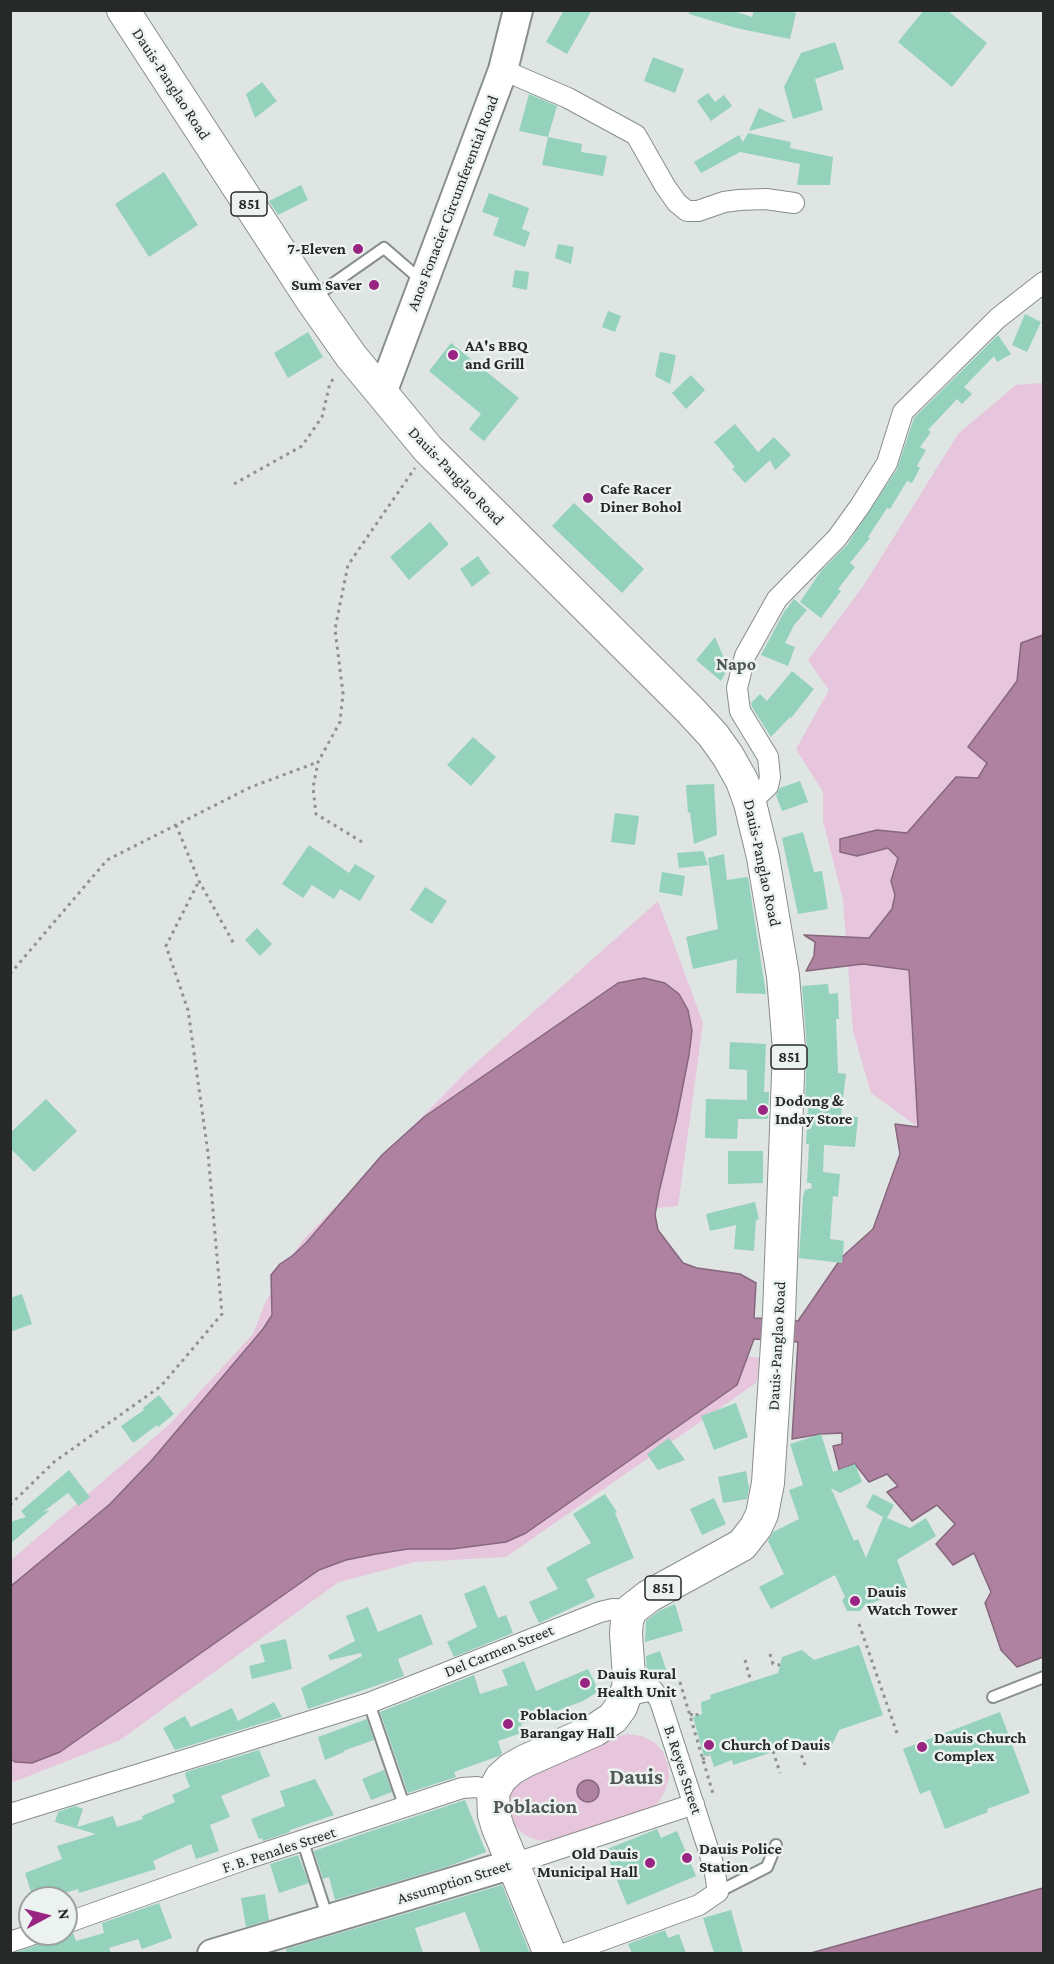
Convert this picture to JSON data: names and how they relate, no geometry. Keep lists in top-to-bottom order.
{
  "streets": {
    "main road": [
      "Dauis-Panglao Road",
      "Anos Fonacier Circumferential Road",
      "851",
      "Assumption Street"
    ],
    "street": ["Del Carmen Street", "B. Reyes Street", "F. B. Penales Street"]
  },
  "crossings": [
    ["Dauis-Panglao Road", "Anos Fonacier Circumferential Road"],
    ["Dauis-Panglao Road", "851"],
    ["Dauis-Panglao Road", "Del Carmen Street"],
    ["851", "Del Carmen Street"],
    ["851", "B. Reyes Street"],
    ["851", "F. B. Penales Street"],
    ["B. Reyes Street", "Assumption Street"]
  ],
  "districts": ["Napo", "Dauis", "Poblacion"],
  "places": [
    "7-Eleven",
    "Sum Saver",
    "AA's BBQ and Grill",
    "Cafe Racer Diner Bohol",
    "Dodong & Inday Store",
    "Dauis Watch Tower",
    "Dauis Rural Health Unit",
    "Poblacion Barangay Hall",
    "Church of Dauis",
    "Dauis Church Complex",
    "Dauis Police Station",
    "Old Dauis Municipal Hall"
  ],
  "north": "right"
}
